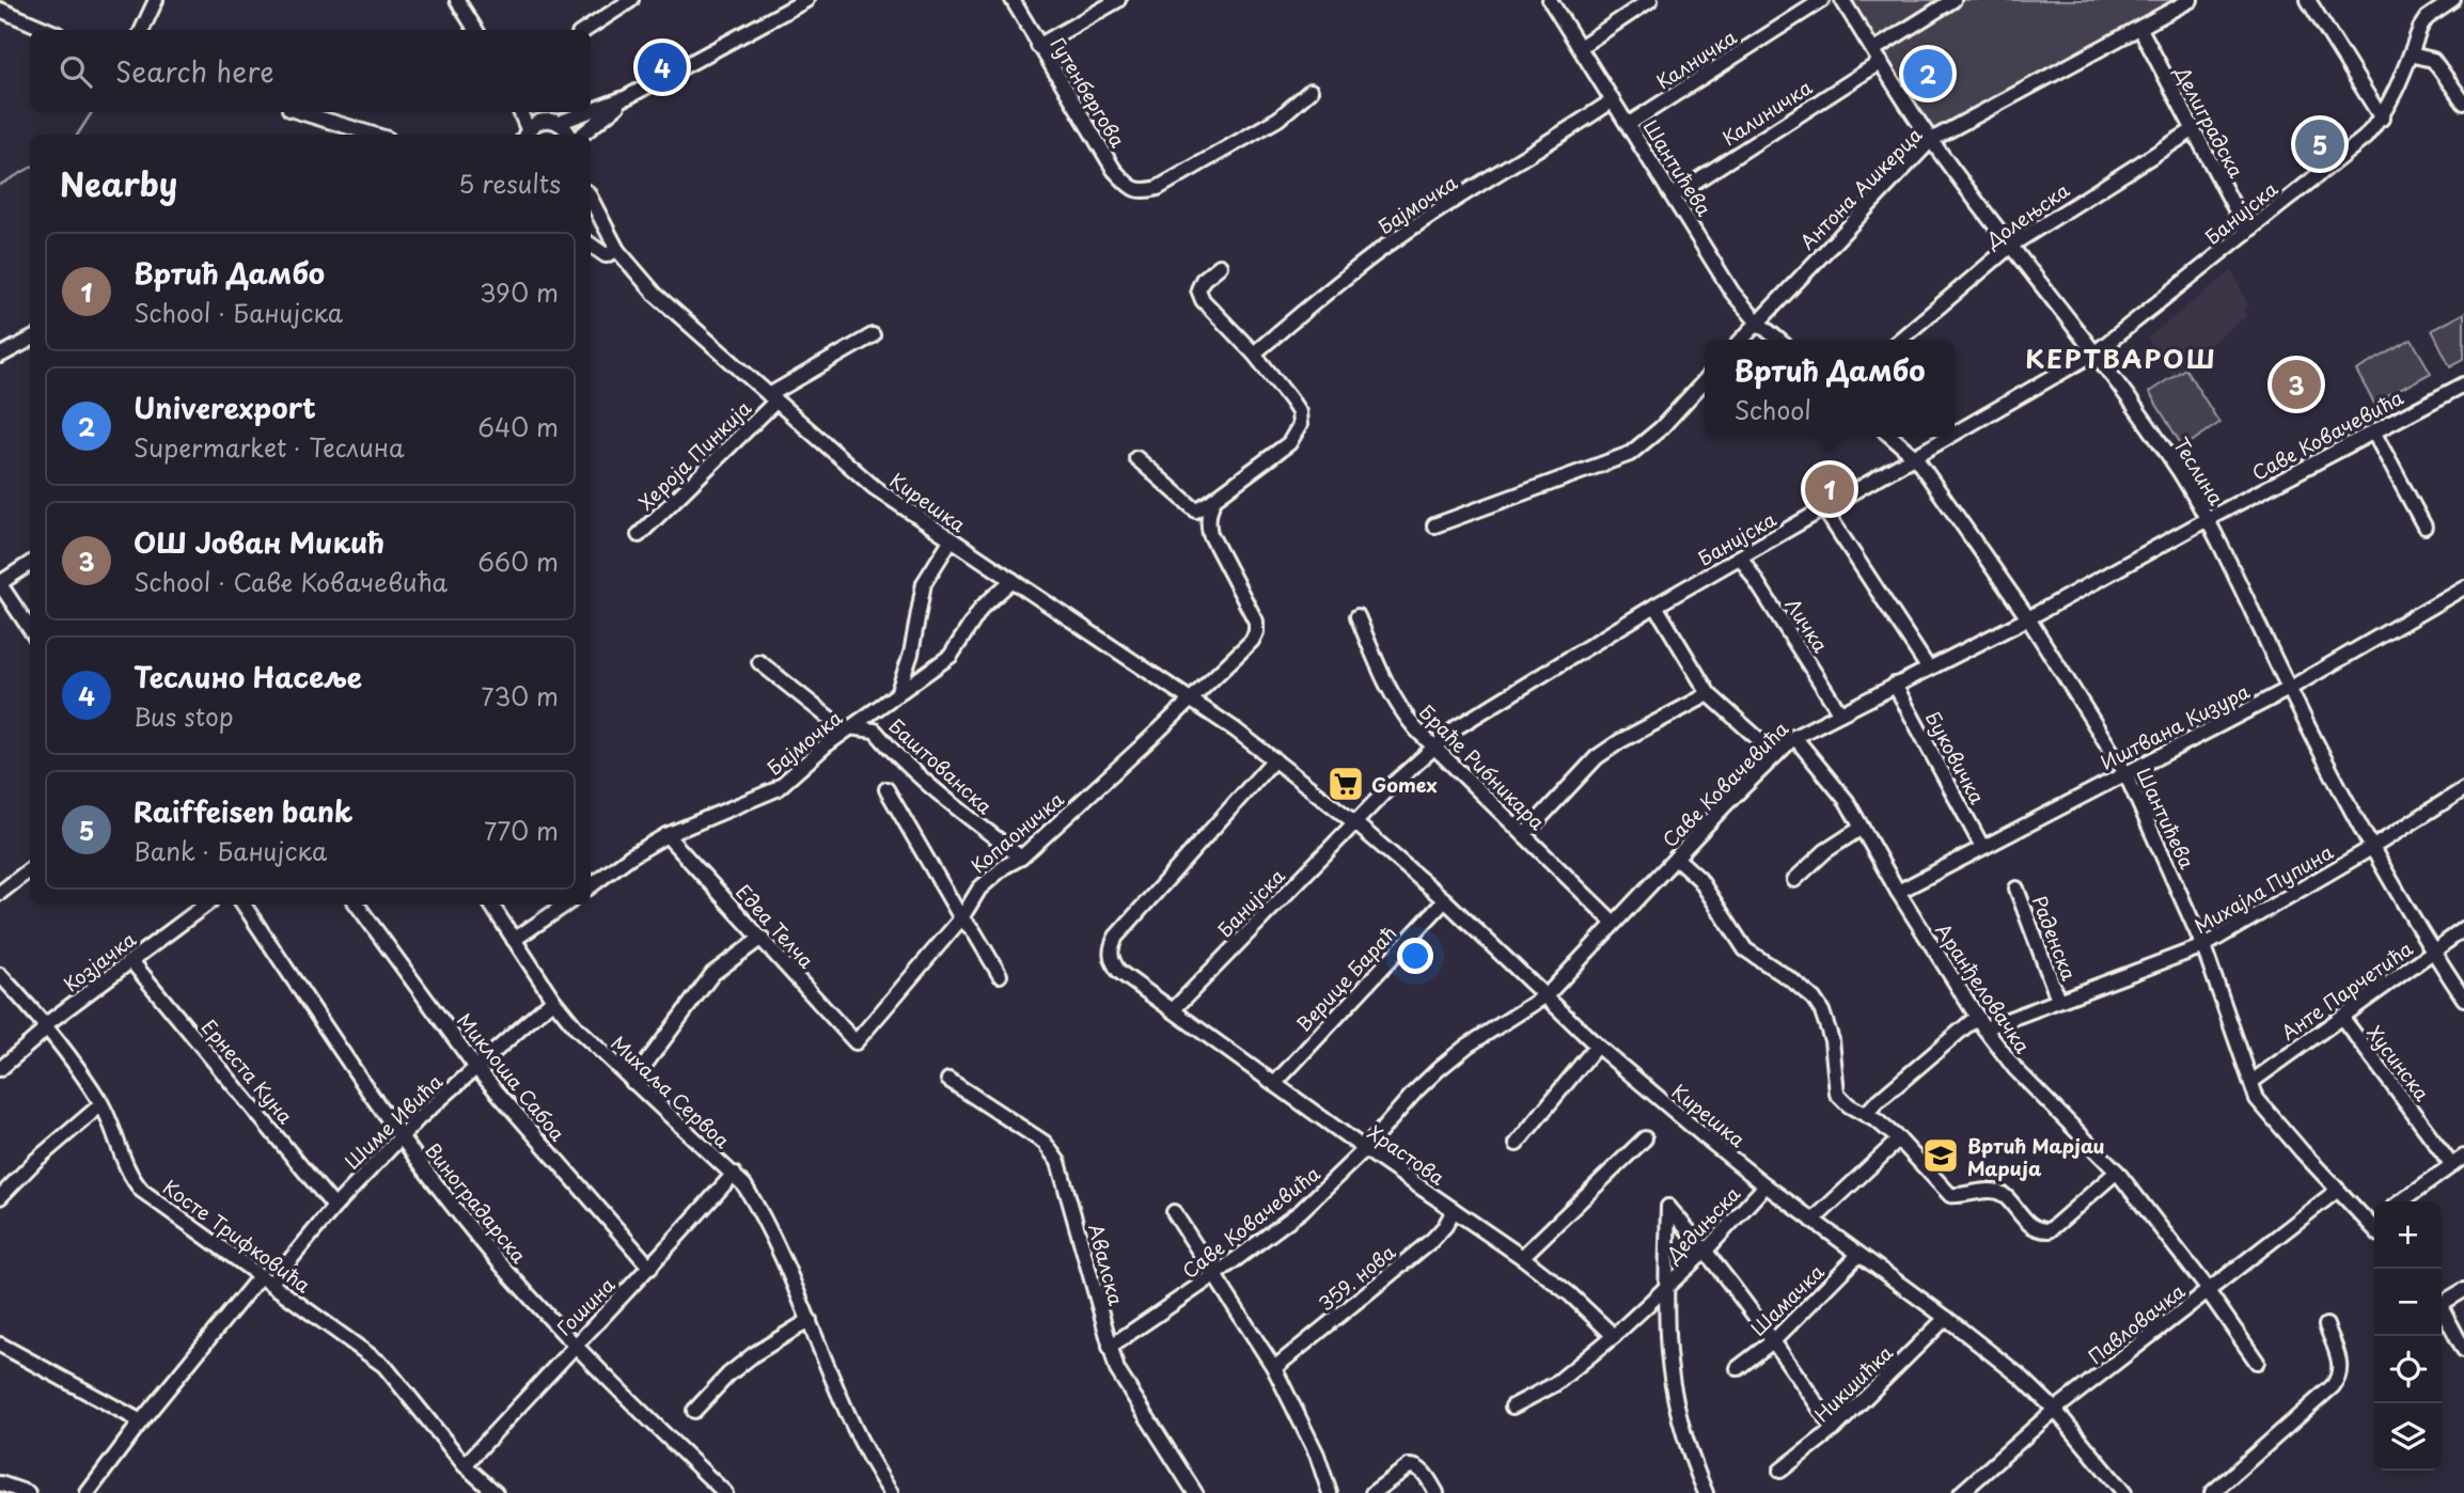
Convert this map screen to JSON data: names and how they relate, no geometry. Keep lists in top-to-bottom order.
{
  "streets": {
    "street": [
      "Калничка",
      "Гутенбергова",
      "Калиничка",
      "Делиградска",
      "Шантићева",
      "Антона Ашкерца",
      "Бајмочка",
      "Банијска",
      "Долењска",
      "Саве Ковачевића",
      "Хероја Пинкија",
      "Теслина",
      "Кирешка",
      "Личка",
      "Иштвана Кизура",
      "Буковичка",
      "Баштованска",
      "Браће Рибникара",
      "Копаоничка",
      "Михајла Пупина",
      "Едеа Телча",
      "Раденска",
      "Козјачка",
      "Верице Бараћ",
      "Аранђеловачка",
      "Анте Парчетића",
      "Хусинска",
      "Ернеста Куна",
      "Миклоша Сабоа",
      "Михаља Сервоа",
      "Шиме Ивића",
      "Храстова",
      "Виноградарска",
      "Дедињска",
      "Косте Трифковића",
      "Авалска",
      "359. нова",
      "Шамачка",
      "Гошина",
      "Павловачка",
      "Никшићка"
    ]
  },
  "crossings": [
    ["Калничка", "Шантићева"],
    ["Калиничка", "Шантићева"],
    ["Калиничка", "Теслина"],
    ["Делиградска", "Антона Ашкерца"],
    ["Делиградска", "Банијска"],
    ["Делиградска", "Долењска"],
    ["Шантићева", "Антона Ашкерца"],
    ["Шантићева", "Бајмочка"],
    ["Шантићева", "Банијска"],
    ["Шантићева", "Саве Ковачевића"],
    ["Шантићева", "Иштвана Кизура"],
    ["Шантићева", "Михајла Пупина"],
    ["Шантићева", "Анте Парчетића"],
    ["Шантићева", "Павловачка"],
    ["Антона Ашкерца", "Теслина"],
    ["Бајмочка", "Кирешка"],
    ["Бајмочка", "Баштованска"],
    ["Бајмочка", "Едеа Телча"],
    ["Банијска", "Теслина"],
    ["Банијска", "Кирешка"],
    ["Банијска", "Личка"],
    ["Банијска", "Браће Рибникара"],
    ["Банијска", "Храстова"],
    ["Долењска", "Теслина"],
    ["Саве Ковачевића", "Теслина"],
    ["Саве Ковачевића", "Кирешка"],
    ["Саве Ковачевића", "Личка"],
    ["Саве Ковачевића", "Буковичка"],
    ["Саве Ковачевића", "Браће Рибникара"],
    ["Саве Ковачевића", "Аранђеловачка"],
    ["Саве Ковачевића", "Храстова"],
    ["Саве Ковачевића", "Авалска"],
    ["Хероја Пинкија", "Кирешка"],
    ["Теслина", "Иштвана Кизура"],
    ["Теслина", "Михајла Пупина"],
    ["Теслина", "Анте Парчетића"],
    ["Кирешка", "Копаоничка"],
    ["Кирешка", "Верице Бараћ"],
    ["Кирешка", "Дедињска"],
    ["Кирешка", "Шамачка"],
    ["Кирешка", "Павловачка"],
    ["Кирешка", "Никшићка"],
    ["Иштвана Кизура", "Буковичка"],
    ["Иштвана Кизура", "Аранђеловачка"],
    ["Баштованска", "Копаоничка"],
    ["Копаоничка", "Едеа Телча"],
    ["Михајла Пупина", "Раденска"],
    ["Михајла Пупина", "Аранђеловачка"],
    ["Козјачка", "Ернеста Куна"],
    ["Козјачка", "Косте Трифковића"],
    ["Верице Бараћ", "Храстова"],
    ["Аранђеловачка", "Павловачка"],
    ["Анте Парчетића", "Хусинска"],
    ["Ернеста Куна", "Шиме Ивића"],
    ["Миклоша Сабоа", "Шиме Ивића"],
    ["Миклоша Сабоа", "Гошина"],
    ["Михаља Сервоа", "Шиме Ивића"],
    ["Михаља Сервоа", "Гошина"],
    ["Шиме Ивића", "Виноградарска"],
    ["Шиме Ивића", "Косте Трифковића"],
    ["Храстова", "359. нова"],
    ["Виноградарска", "Гошина"],
    ["Косте Трифковића", "Гошина"]
  ],
  "districts": ["КЕРТВАРОШ"],
  "places": {
    "supermarket": ["Gomex"],
    "school or university": ["Вртић Марјаи Марија"]
  },
  "page": {
    "search": "Search here",
    "pins": [
      "4",
      "2",
      "5",
      "3",
      "1"
    ],
    "heading": ["Nearby", "5 results"],
    "list": [
      {
        "mark": "1",
        "name": "Вртић Дамбо",
        "note": "School · Банијска",
        "value": "390 m"
      },
      {
        "mark": "2",
        "name": "Univerexport",
        "note": "Supermarket · Теслина",
        "value": "640 m"
      },
      {
        "mark": "3",
        "name": "ОШ Јован Микић",
        "note": "School · Саве Ковачевића",
        "value": "660 m"
      },
      {
        "mark": "4",
        "name": "Теслино Насеље",
        "note": "Bus stop",
        "value": "730 m"
      },
      {
        "mark": "5",
        "name": "Raiffeisen bank",
        "note": "Bank · Банијска",
        "value": "770 m"
      }
    ],
    "popup": ["Вртић Дамбо", "School"],
    "map_buttons": ["+", "−"]
  }
}
